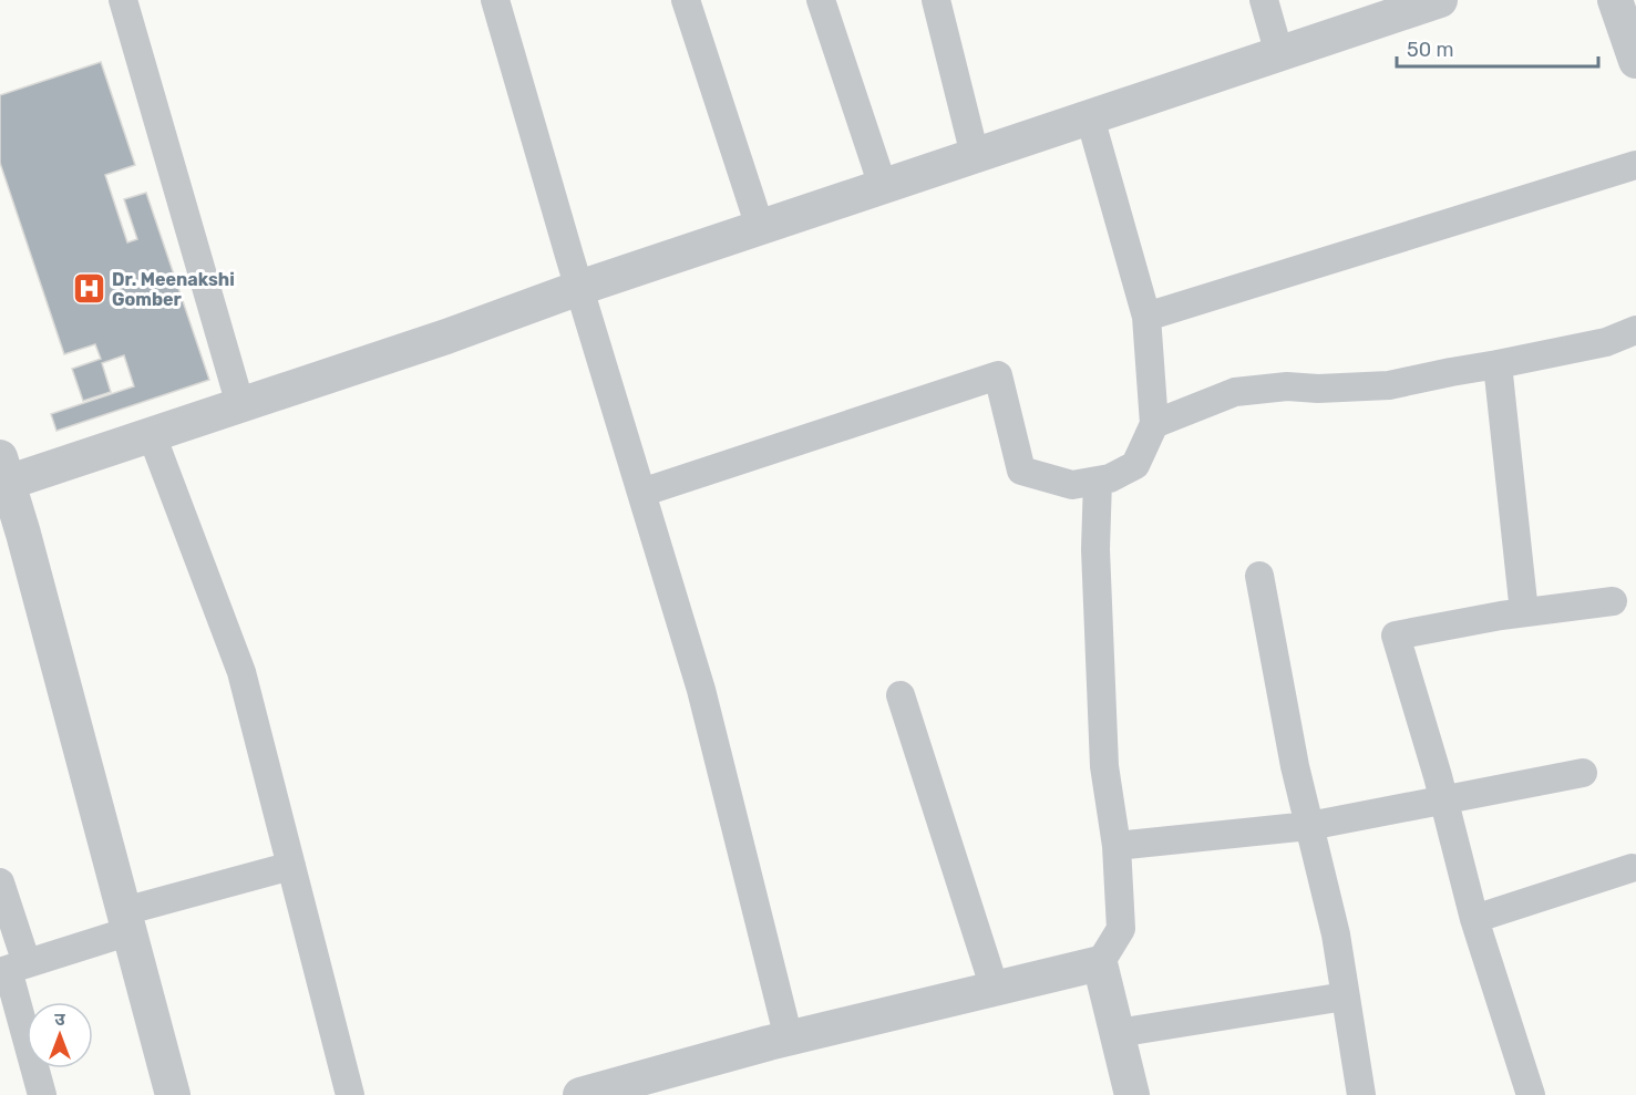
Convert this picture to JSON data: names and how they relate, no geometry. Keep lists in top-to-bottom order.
{
  "places": {
    "hospital": ["Dr. Meenakshi Gomber"]
  },
  "scale_bar": "50 m",
  "north": "top"
}
